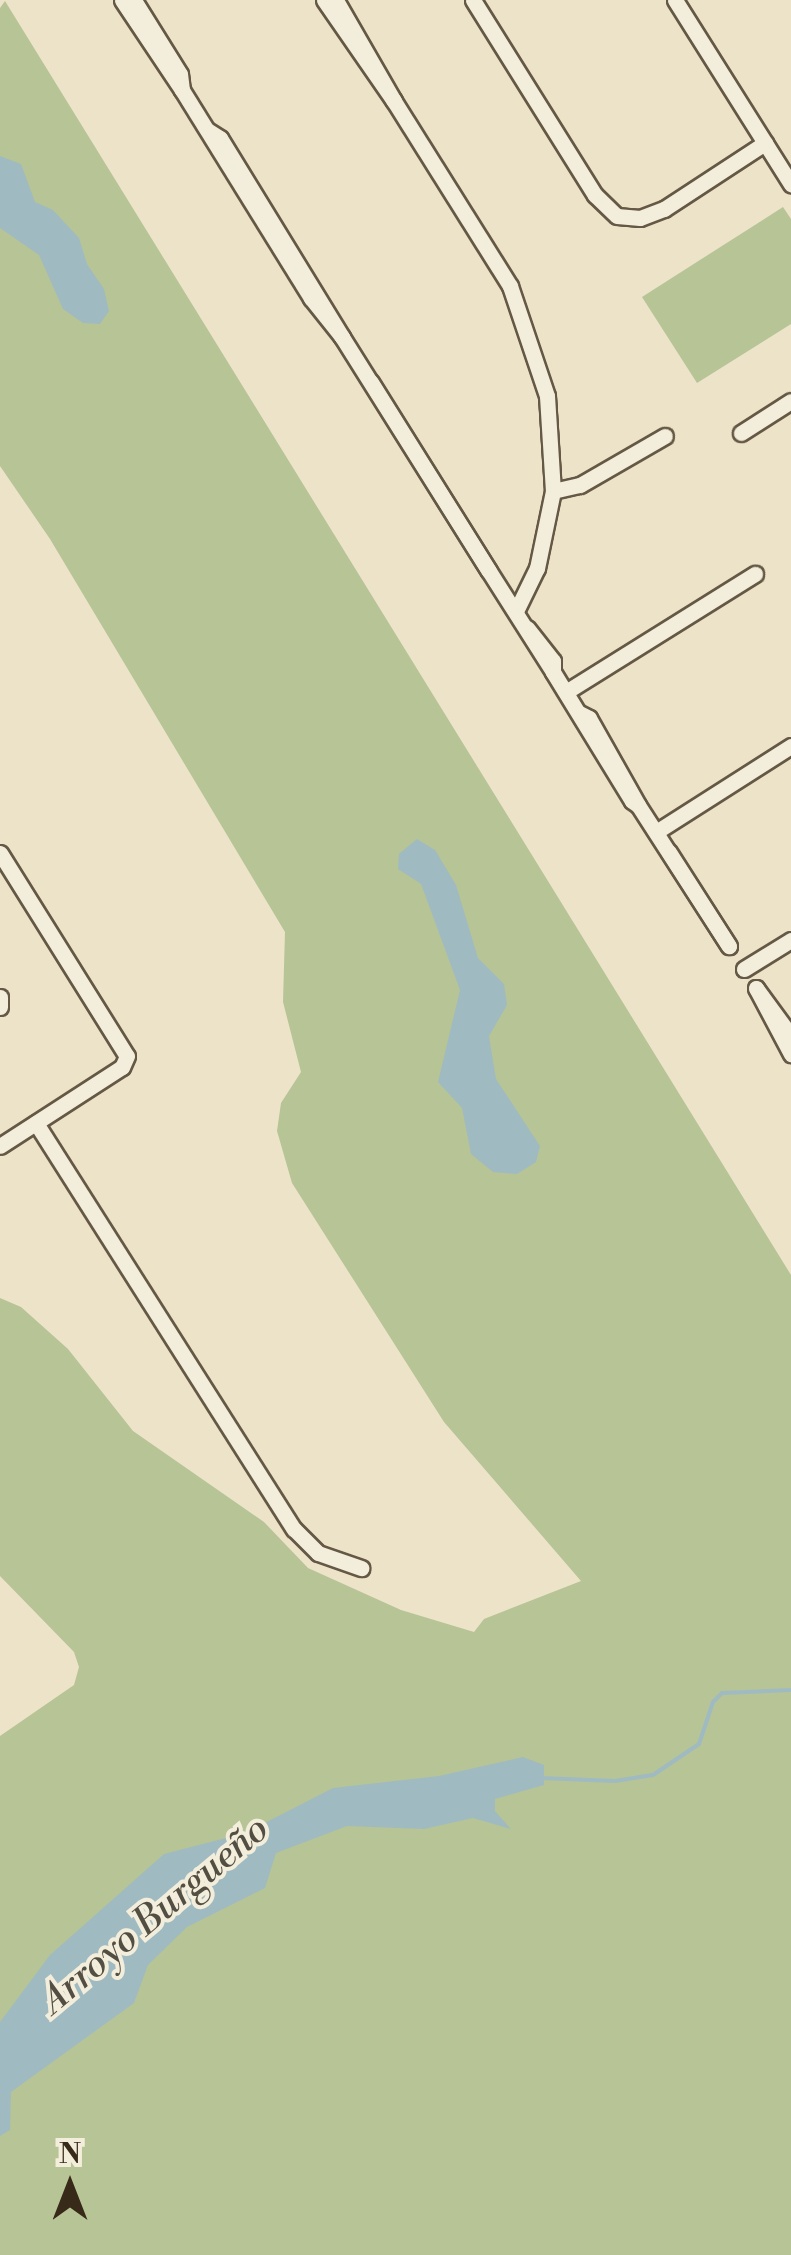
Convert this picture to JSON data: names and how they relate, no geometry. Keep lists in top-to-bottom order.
{
  "water": ["Arroyo Burgueño"],
  "north": "top"
}
